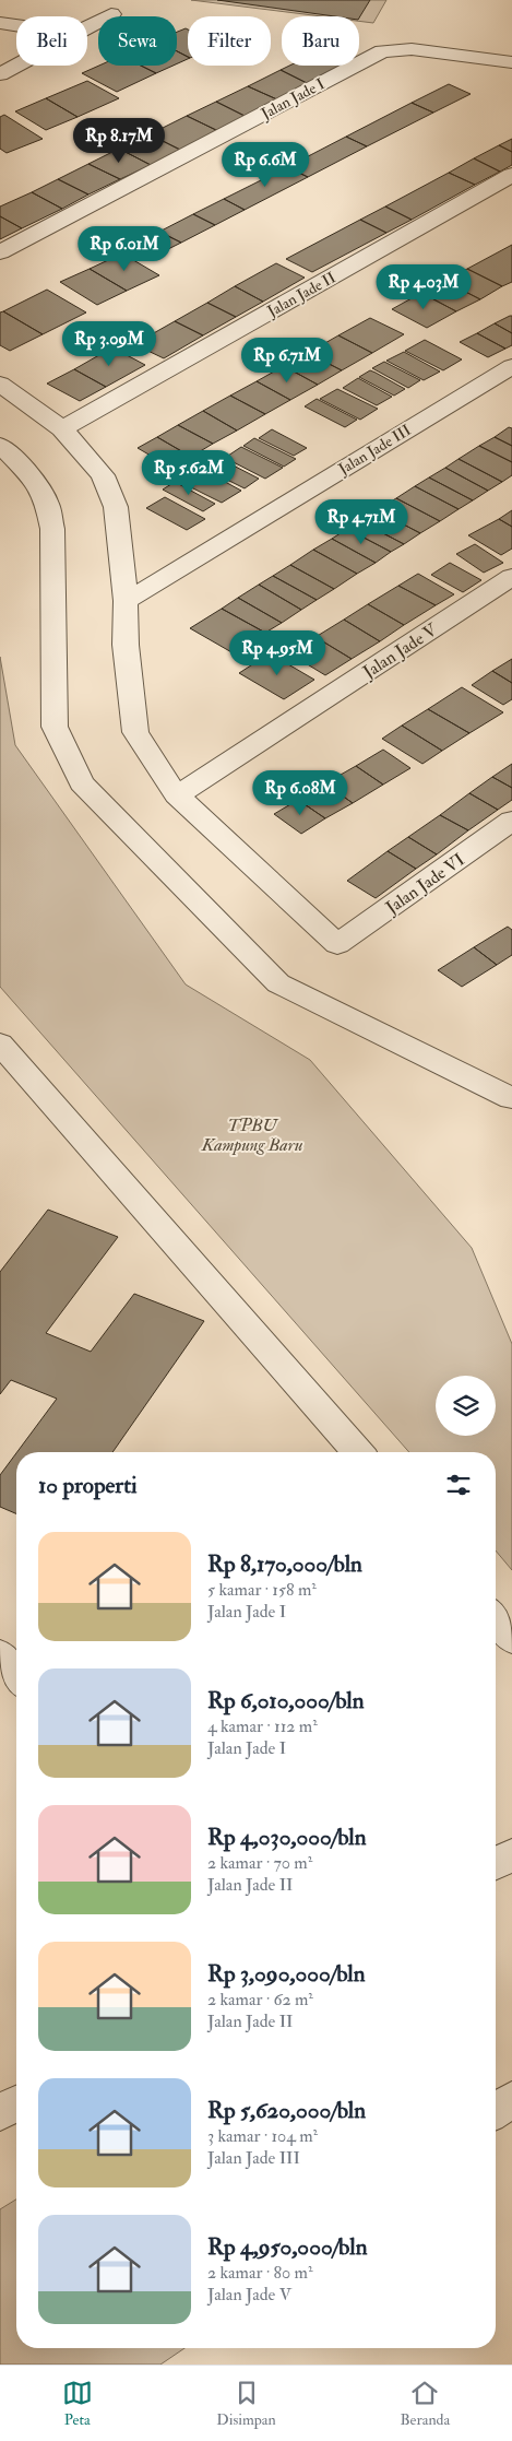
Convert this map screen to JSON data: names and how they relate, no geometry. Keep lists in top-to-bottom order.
{
  "streets": {
    "street": [
      "Jalan Jade I",
      "Jalan Jade II",
      "Jalan Jade III",
      "Jalan Jade V",
      "Jalan Jade VI"
    ]
  },
  "crossings": [
    ["Jalan Jade V", "Jalan Jade VI"]
  ],
  "parks": ["TPBU Kampung Baru"],
  "page": {
    "chip": [
      "Beli",
      "Sewa",
      "Filter",
      "Baru"
    ],
    "price": [
      "Rp 8.17M",
      "Rp 6.6M",
      "Rp 6.01M",
      "Rp 4.03M",
      "Rp 3.09M",
      "Rp 6.71M",
      "Rp 5.62M",
      "Rp 4.71M",
      "Rp 4.95M",
      "Rp 6.08M"
    ],
    "heading": "10 properti",
    "list": [
      {
        "name": "Rp 8,170,000/bln",
        "note": "5 kamar · 158 m² · Jalan Jade I"
      },
      {
        "name": "Rp 6,010,000/bln",
        "note": "4 kamar · 112 m² · Jalan Jade I"
      },
      {
        "name": "Rp 4,030,000/bln",
        "note": "2 kamar · 70 m² · Jalan Jade II"
      },
      {
        "name": "Rp 3,090,000/bln",
        "note": "2 kamar · 62 m² · Jalan Jade II"
      },
      {
        "name": "Rp 5,620,000/bln",
        "note": "3 kamar · 104 m² · Jalan Jade III"
      },
      {
        "name": "Rp 4,950,000/bln",
        "note": "2 kamar · 80 m² · Jalan Jade V"
      }
    ],
    "tabs": ["Peta", "Disimpan", "Beranda"]
  }
}
